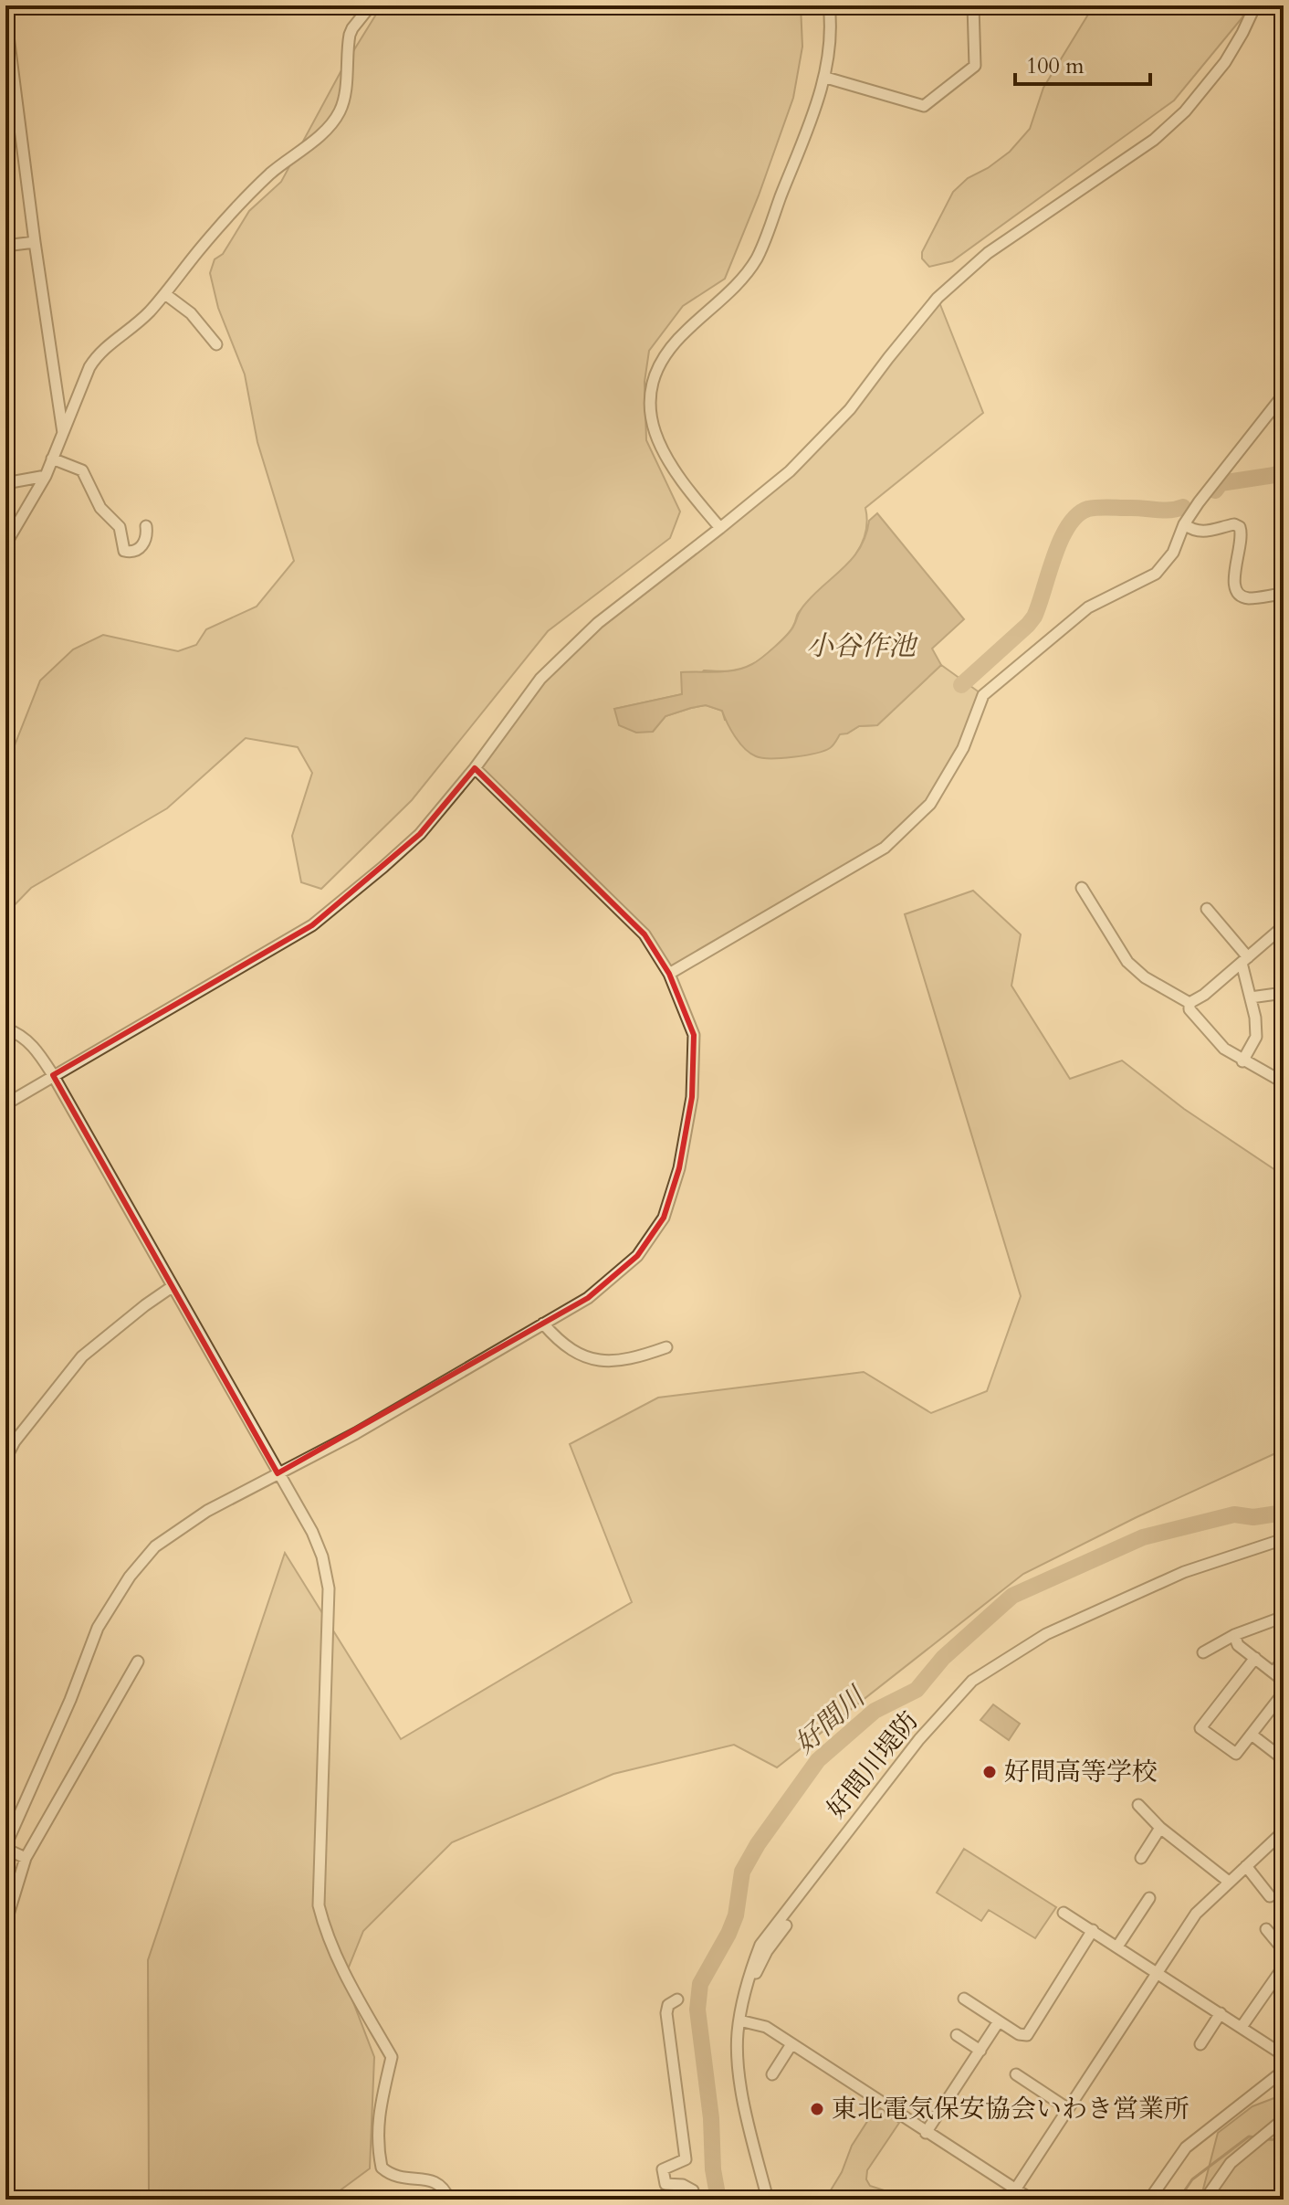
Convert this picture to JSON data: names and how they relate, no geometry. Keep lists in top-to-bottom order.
{
  "streets": {
    "street": ["好間川堤防"]
  },
  "water": ["小谷作池", "好間川"],
  "places": ["好間高等学校", "東北電気保安協会いわき営業所"],
  "scale_bar": "100 m"
}
